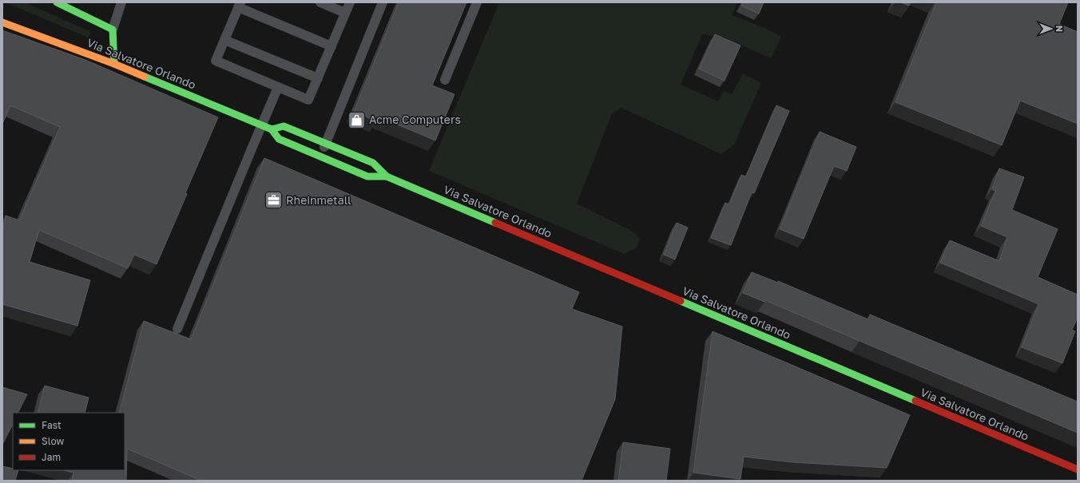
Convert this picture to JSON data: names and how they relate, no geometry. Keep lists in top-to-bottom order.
{
  "streets": {
    "main road": ["Via Salvatore Orlando"]
  },
  "places": {
    "shop": ["Acme Computers"],
    "office": ["Rheinmetall"]
  },
  "legend": ["Fast", "Slow", "Jam"],
  "north": "right"
}
